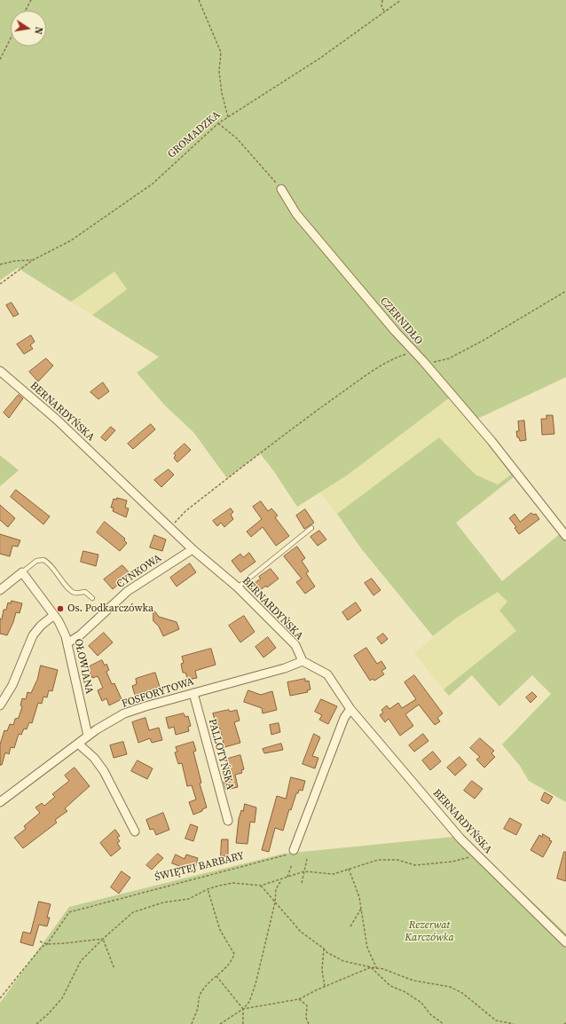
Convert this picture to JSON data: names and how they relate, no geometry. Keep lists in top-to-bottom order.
{
  "streets": {
    "street": [
      "CZERNIDŁO",
      "BERNARDYŃSKA",
      "CYNKOWA",
      "OŁOWIANA",
      "FOSFORYTOWA",
      "PALLOTYŃSKA"
    ],
    "path": ["GROMADZKA", "ŚWIĘTEJ BARBARY"]
  },
  "crossings": [
    ["BERNARDYŃSKA", "CYNKOWA"],
    ["BERNARDYŃSKA", "FOSFORYTOWA"],
    ["CYNKOWA", "OŁOWIANA"],
    ["OŁOWIANA", "FOSFORYTOWA"],
    ["FOSFORYTOWA", "PALLOTYŃSKA"]
  ],
  "parks": ["Rezerwat Karczówka"],
  "places": ["Os. Podkarczówka"],
  "north": "right"
}
